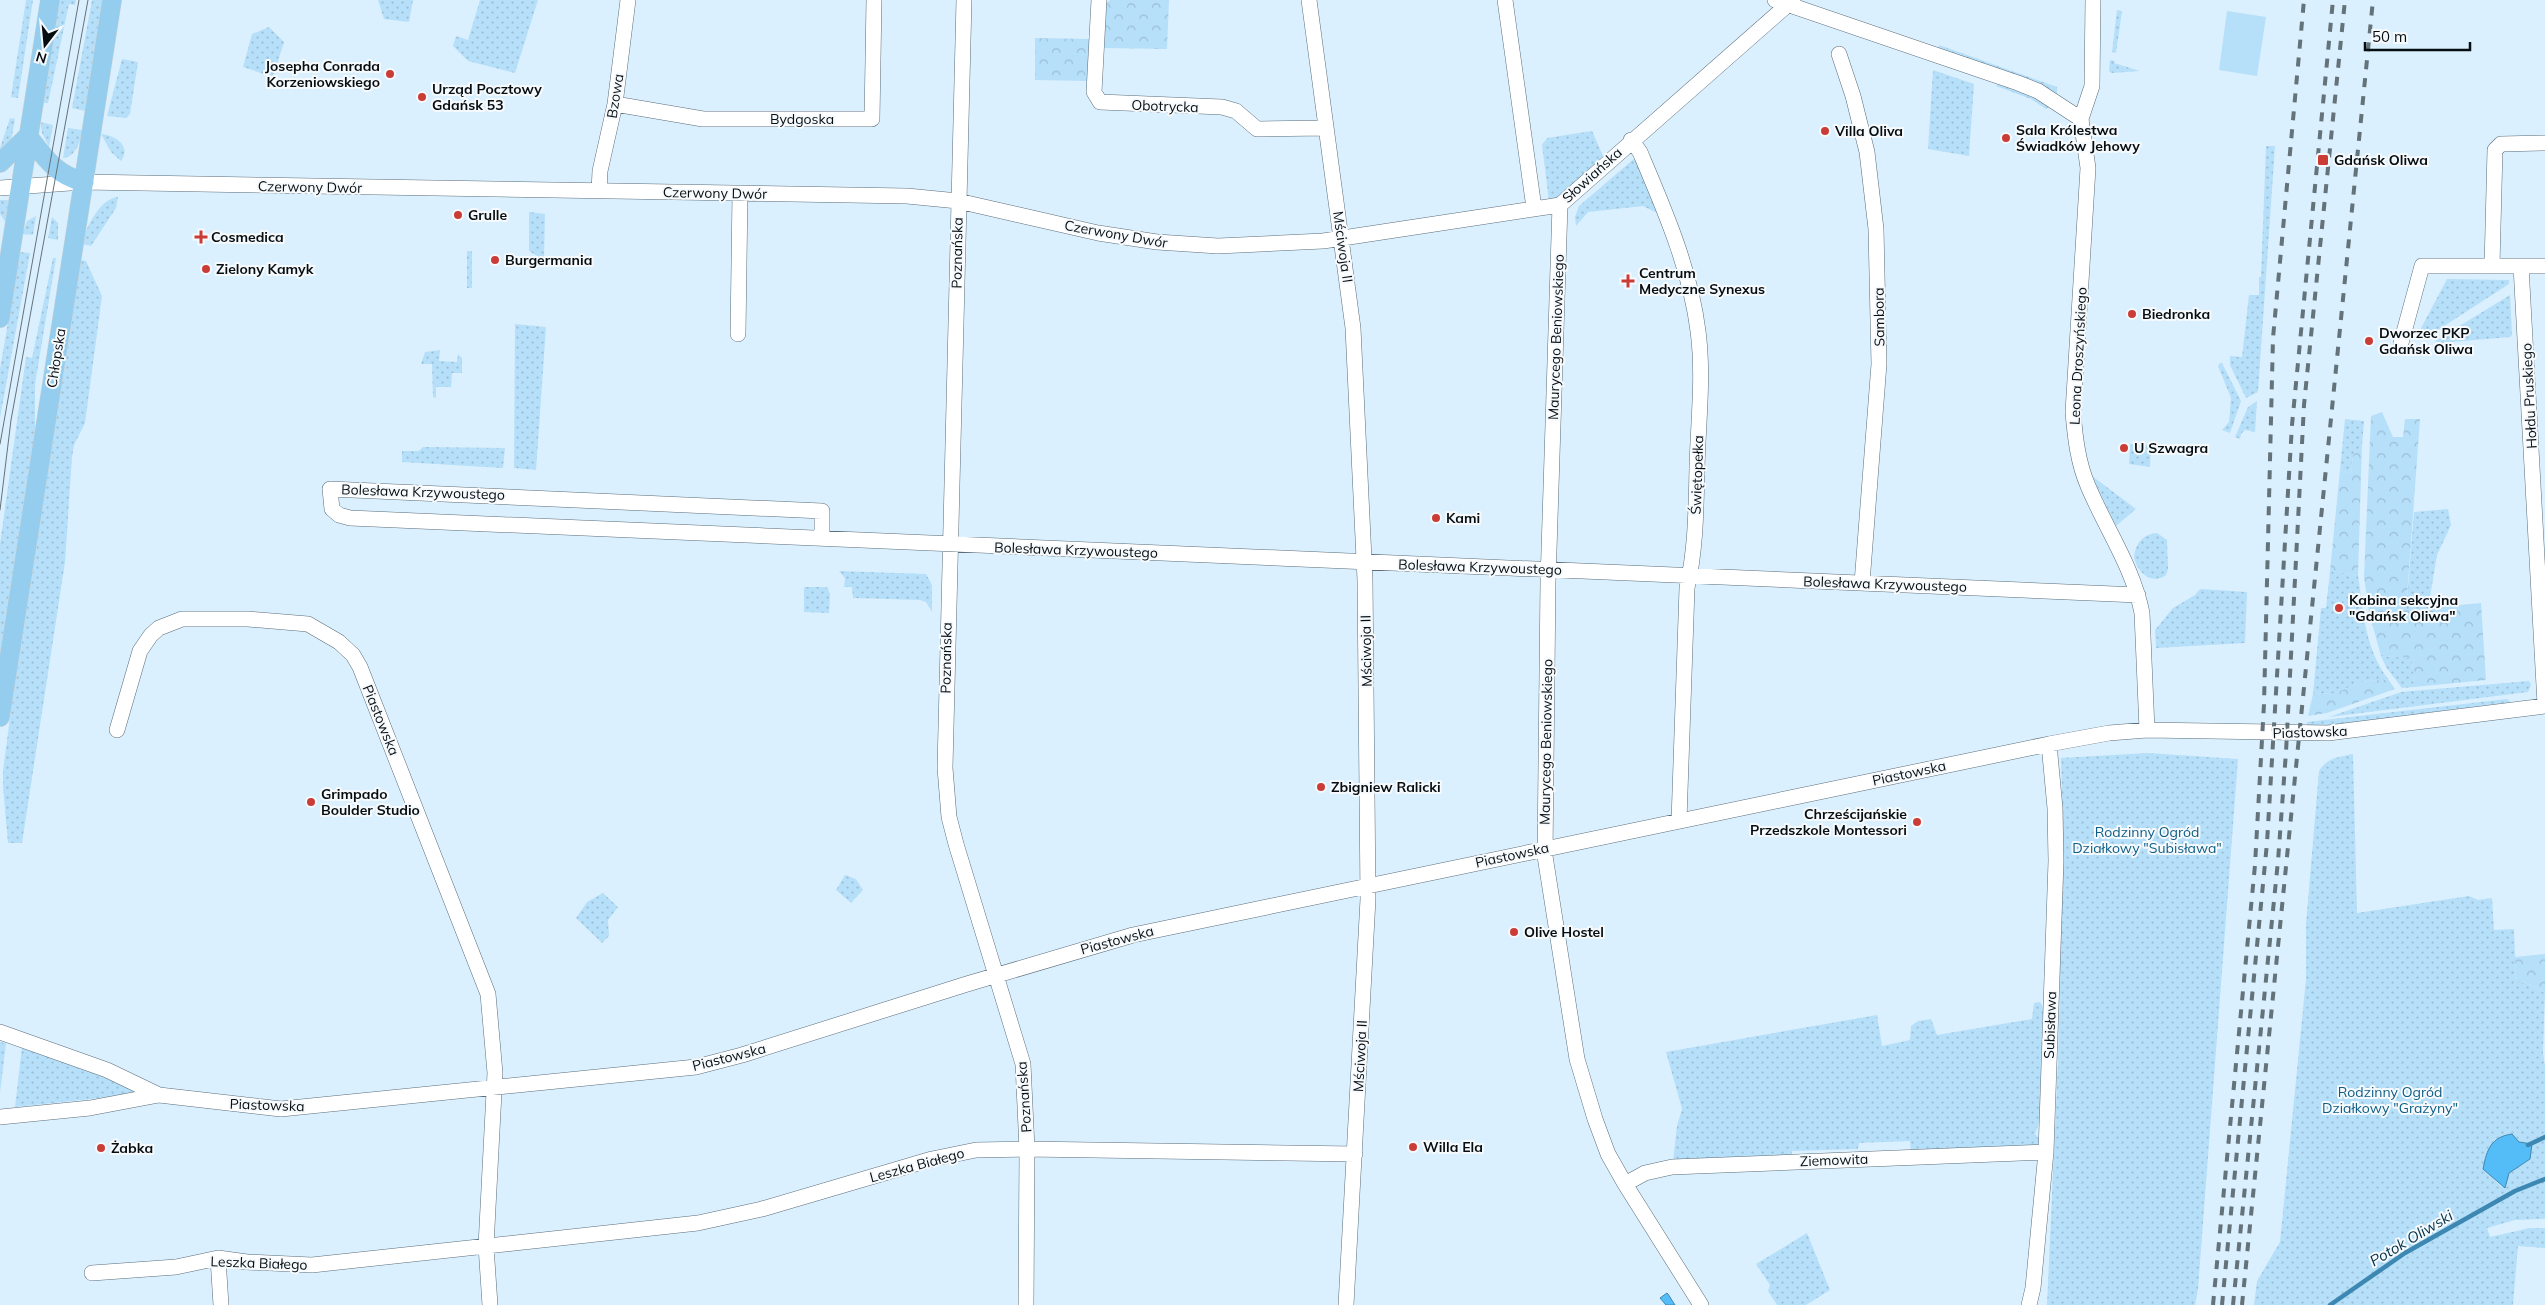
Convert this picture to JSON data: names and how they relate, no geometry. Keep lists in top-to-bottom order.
{
  "streets": {
    "main road": ["Chłopska"],
    "street": [
      "Bzowa",
      "Obotrycka",
      "Bydgoska",
      "Słowiańska",
      "Czerwony Dwór",
      "Mściwoja II",
      "Poznańska",
      "Sambora",
      "Maurycego Beniowskiego",
      "Leona Droszyńskiego",
      "Hołdu Pruskiego",
      "Świętopełka",
      "Bolesława Krzywoustego",
      "Piastowska",
      "Subisława",
      "Ziemowita",
      "Leszka Białego"
    ]
  },
  "crossings": [
    ["Bzowa", "Bydgoska"],
    ["Bzowa", "Czerwony Dwór"],
    ["Obotrycka", "Mściwoja II"],
    ["Słowiańska", "Czerwony Dwór"],
    ["Słowiańska", "Mściwoja II"],
    ["Słowiańska", "Maurycego Beniowskiego"],
    ["Słowiańska", "Świętopełka"],
    ["Czerwony Dwór", "Mściwoja II"],
    ["Czerwony Dwór", "Poznańska"],
    ["Czerwony Dwór", "Chłopska"],
    ["Mściwoja II", "Bolesława Krzywoustego"],
    ["Mściwoja II", "Piastowska"],
    ["Mściwoja II", "Leszka Białego"],
    ["Poznańska", "Bolesława Krzywoustego"],
    ["Poznańska", "Piastowska"],
    ["Poznańska", "Leszka Białego"],
    ["Sambora", "Bolesława Krzywoustego"],
    ["Maurycego Beniowskiego", "Bolesława Krzywoustego"],
    ["Maurycego Beniowskiego", "Piastowska"],
    ["Maurycego Beniowskiego", "Ziemowita"],
    ["Leona Droszyńskiego", "Bolesława Krzywoustego"],
    ["Leona Droszyńskiego", "Piastowska"],
    ["Hołdu Pruskiego", "Piastowska"],
    ["Świętopełka", "Bolesława Krzywoustego"],
    ["Świętopełka", "Piastowska"],
    ["Piastowska", "Subisława"],
    ["Subisława", "Ziemowita"]
  ],
  "water": ["Potok Oliwski"],
  "parks": ["Rodzinny Ogród Działkowy \"Subisława\"", "Rodzinny Ogród Działkowy \"Grażyny\""],
  "places": {
    "other": [
      "Josepha Conrada Korzeniowskiego",
      "Urząd Pocztowy Gdańsk 53",
      "Villa Oliva",
      "Sala Królestwa Świadków Jehowy",
      "Grulle",
      "Burgermania",
      "Zielony Kamyk",
      "Biedronka",
      "Dworzec PKP Gdańsk Oliwa",
      "U Szwagra",
      "Kami",
      "Kabina sekcyjna \"Gdańsk Oliwa\"",
      "Zbigniew Ralicki",
      "Grimpado Boulder Studio",
      "Chrześcijańskie Przedszkole Montessori",
      "Olive Hostel",
      "Willa Ela",
      "Żabka"
    ],
    "transit": ["Gdańsk Oliwa"],
    "health": ["Cosmedica", "Centrum Medyczne Synexus"]
  },
  "scale_bar": "50 m",
  "north": "bottom"
}
